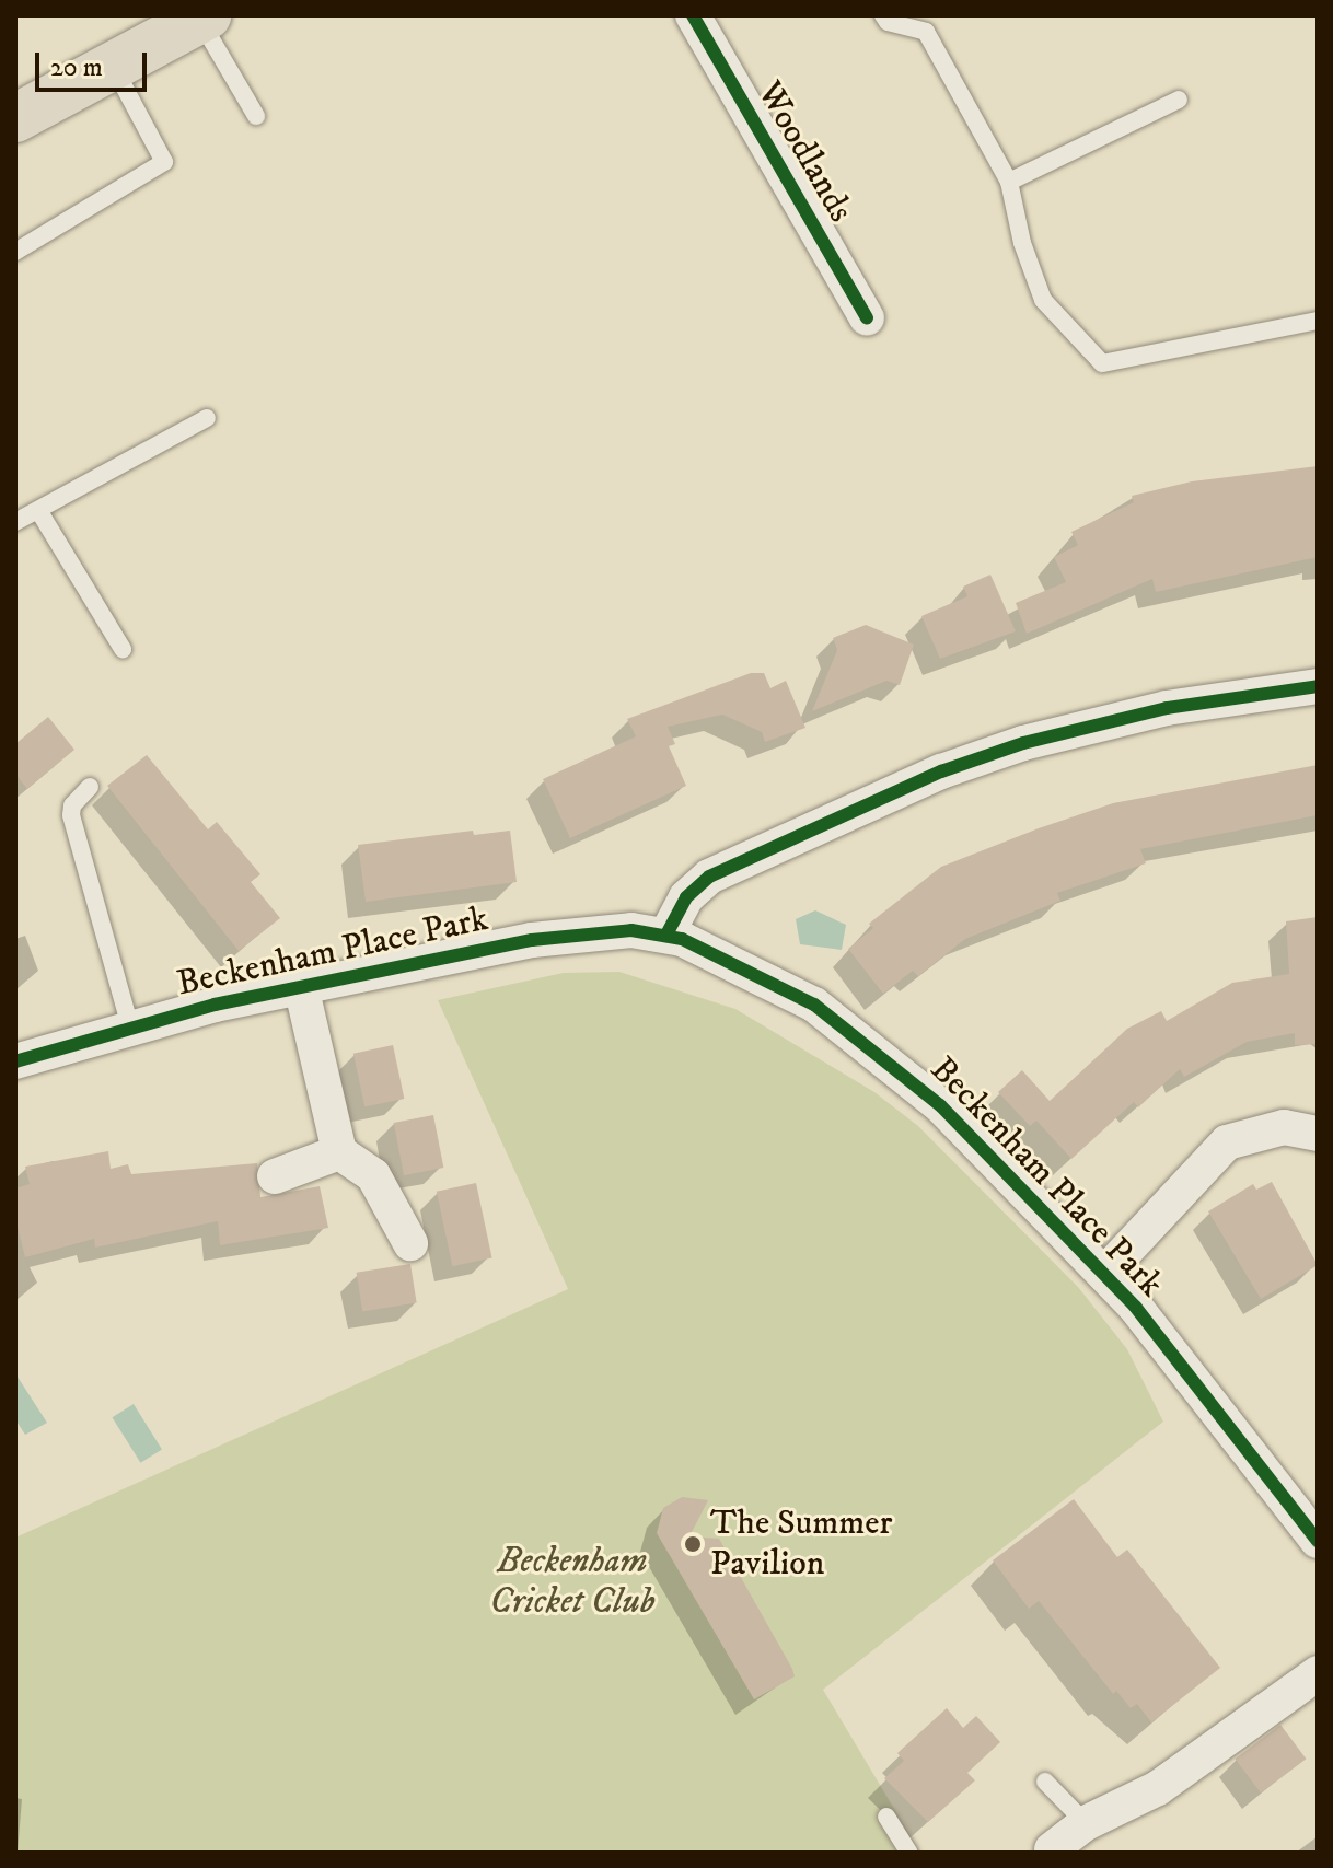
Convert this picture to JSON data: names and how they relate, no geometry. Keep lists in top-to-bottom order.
{
  "streets": {
    "street": ["Woodlands", "Beckenham Place Park"]
  },
  "parks": ["Beckenham Cricket Club"],
  "places": ["The Summer Pavilion"],
  "scale_bar": "20 m"
}
